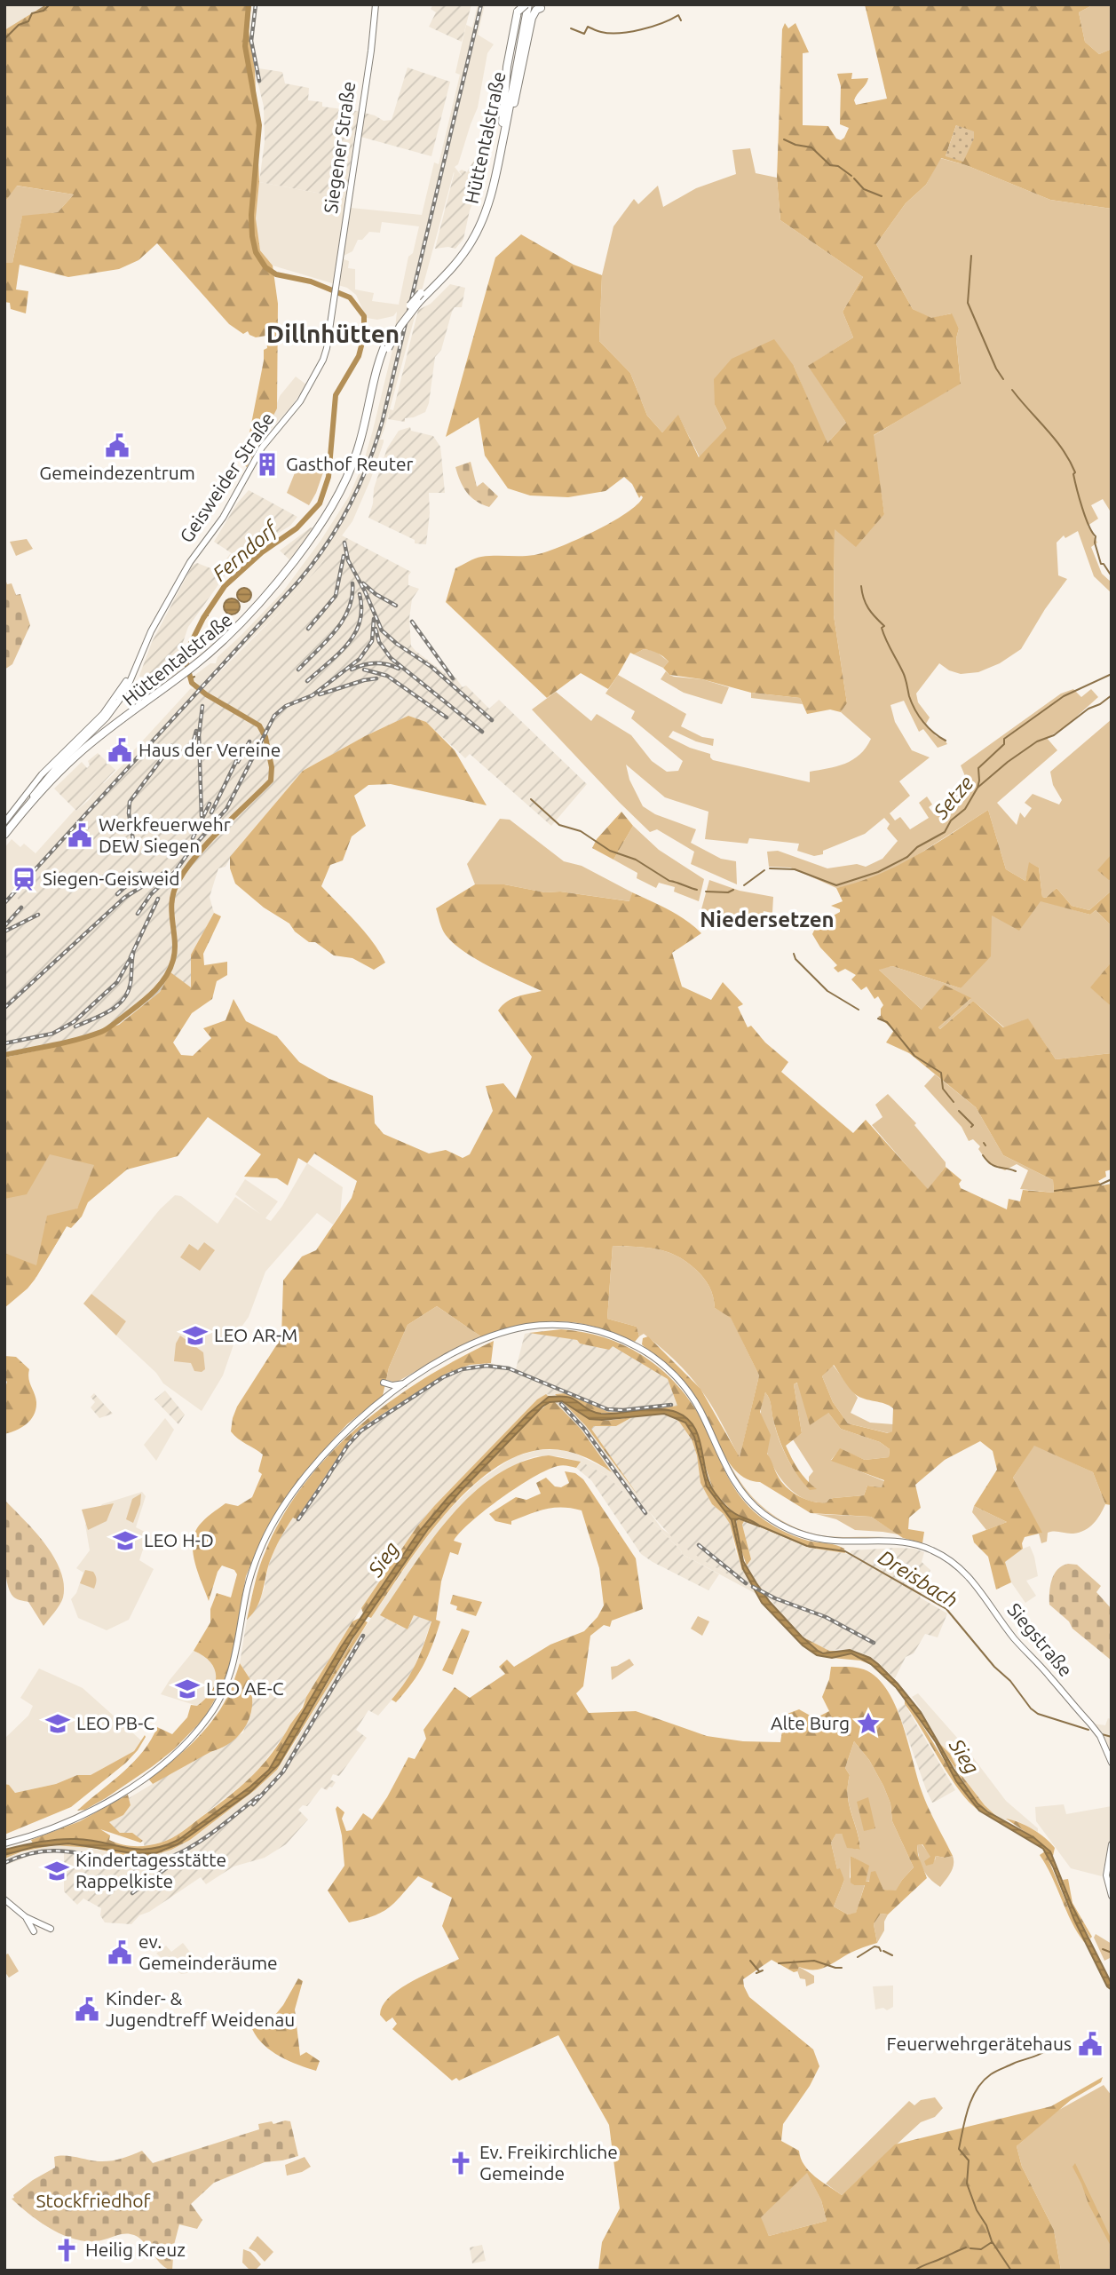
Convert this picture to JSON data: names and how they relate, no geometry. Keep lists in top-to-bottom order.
{
  "streets": {
    "highway": ["Hüttentalstraße"],
    "main road": ["Siegener Straße", "Geisweider Straße", "Siegstraße"]
  },
  "crossings": [
    ["Siegener Straße", "Geisweider Straße"]
  ],
  "districts": ["Dillnhütten", "Niedersetzen"],
  "water": [
    "Ferndorf",
    "Setze",
    "Sieg",
    "Dreisbach"
  ],
  "parks": ["Stockfriedhof"],
  "places": {
    "public building": [
      "Gemeindezentrum",
      "Haus der Vereine",
      "Werkfeuerwehr DEW Siegen",
      "ev. Gemeinderäume",
      "Kinder- & Jugendtreff Weidenau",
      "Feuerwehrgerätehaus"
    ],
    "building": ["Gasthof Reuter"],
    "station": ["Siegen-Geisweid"],
    "school or university": [
      "LEO AR-M",
      "LEO H-D",
      "LEO AE-C",
      "LEO PB-C",
      "Kindertagesstätte Rappelkiste"
    ],
    "place": ["Alte Burg"],
    "church": ["Ev. Freikirchliche Gemeinde", "Heilig Kreuz"]
  }
}
